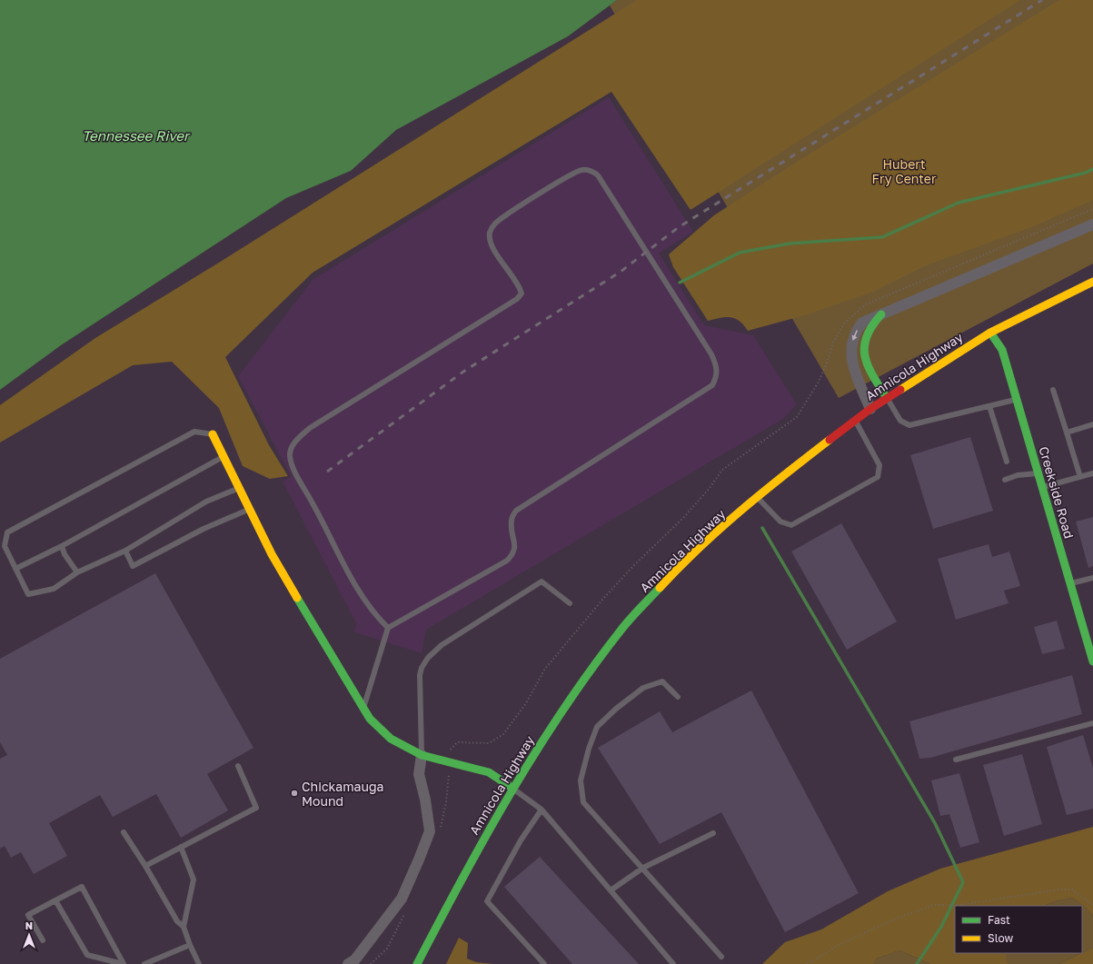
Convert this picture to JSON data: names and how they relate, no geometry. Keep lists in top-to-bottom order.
{
  "streets": {
    "main road": ["Amnicola Highway", "Creekside Road"]
  },
  "crossings": [
    ["Amnicola Highway", "Creekside Road"]
  ],
  "water": ["Tennessee River"],
  "parks": ["Hubert Fry Center"],
  "places": ["Chickamauga Mound"],
  "legend": ["Fast", "Slow"],
  "north": "top"
}
